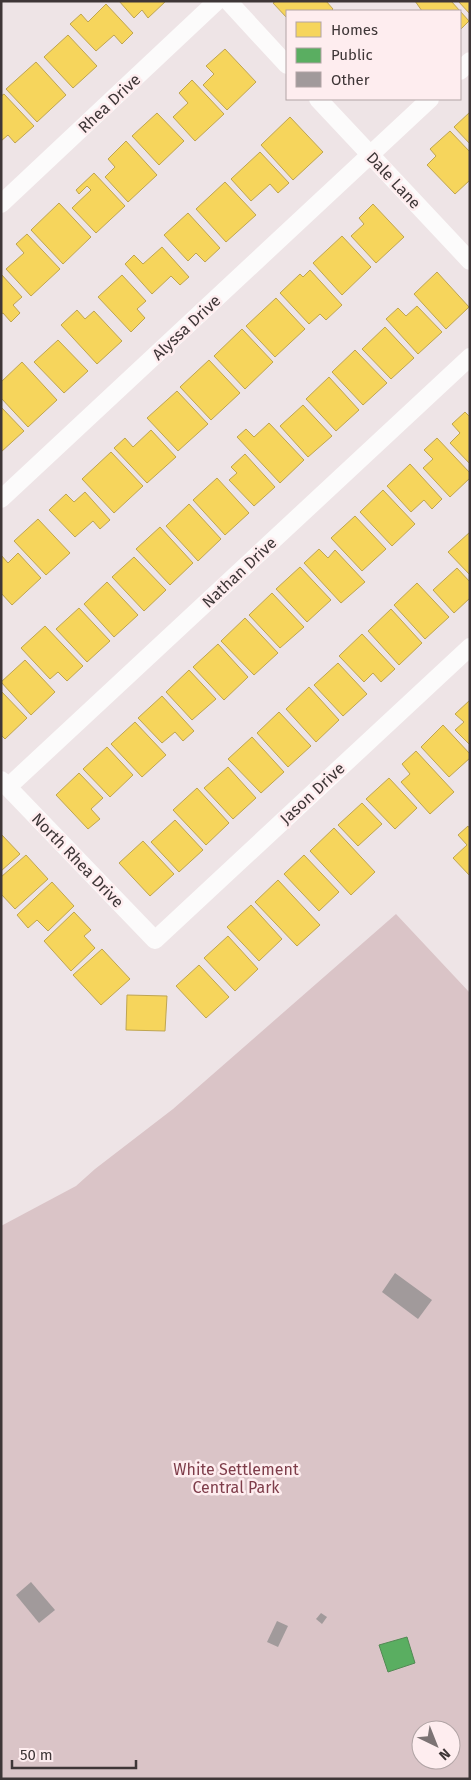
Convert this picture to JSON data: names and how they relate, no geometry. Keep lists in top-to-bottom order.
{
  "streets": {
    "street": [
      "Rhea Drive",
      "Dale Lane",
      "Alyssa Drive",
      "Nathan Drive",
      "Jason Drive",
      "North Rhea Drive"
    ]
  },
  "crossings": [
    ["Dale Lane", "Alyssa Drive"],
    ["Nathan Drive", "North Rhea Drive"],
    ["Jason Drive", "North Rhea Drive"]
  ],
  "parks": ["White Settlement Central Park"],
  "legend": ["Homes", "Public", "Other"],
  "scale_bar": "50 m",
  "north": "bottom right"
}
